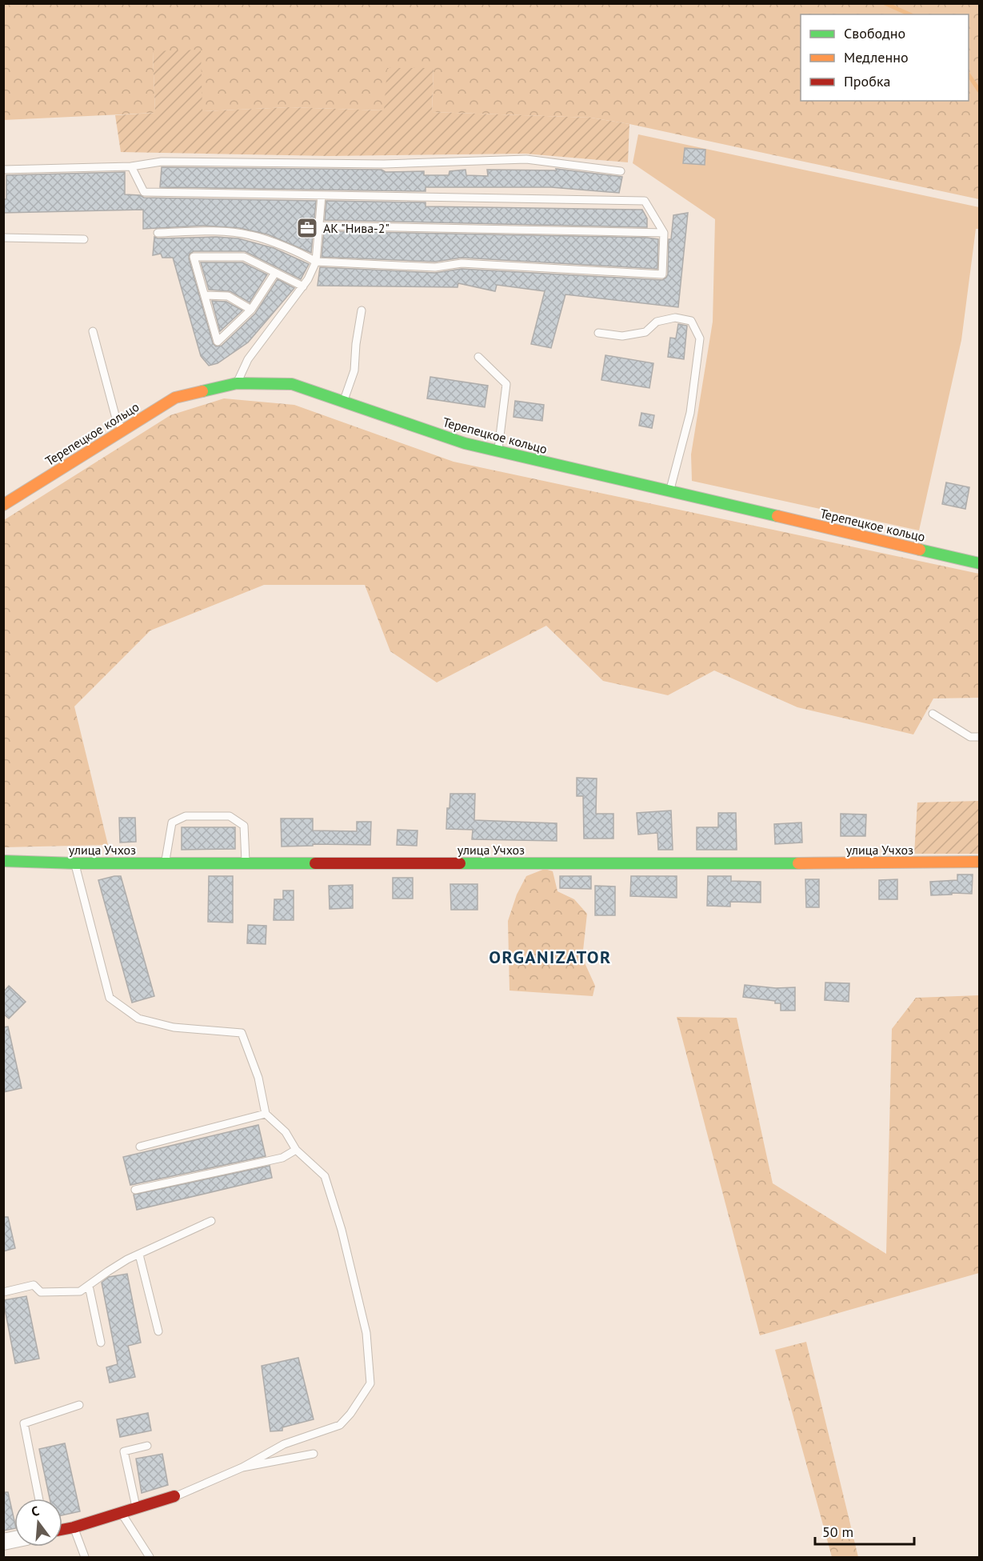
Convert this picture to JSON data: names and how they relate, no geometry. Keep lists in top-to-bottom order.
{
  "streets": {
    "street": ["Терепецкое кольцо", "улица Учхоз"]
  },
  "districts": ["ORGANIZATOR"],
  "places": {
    "office": ["АК \"Нива-2\""]
  },
  "legend": ["Свободно", "Медленно", "Пробка"],
  "scale_bar": "50 m",
  "north": "top"
}
